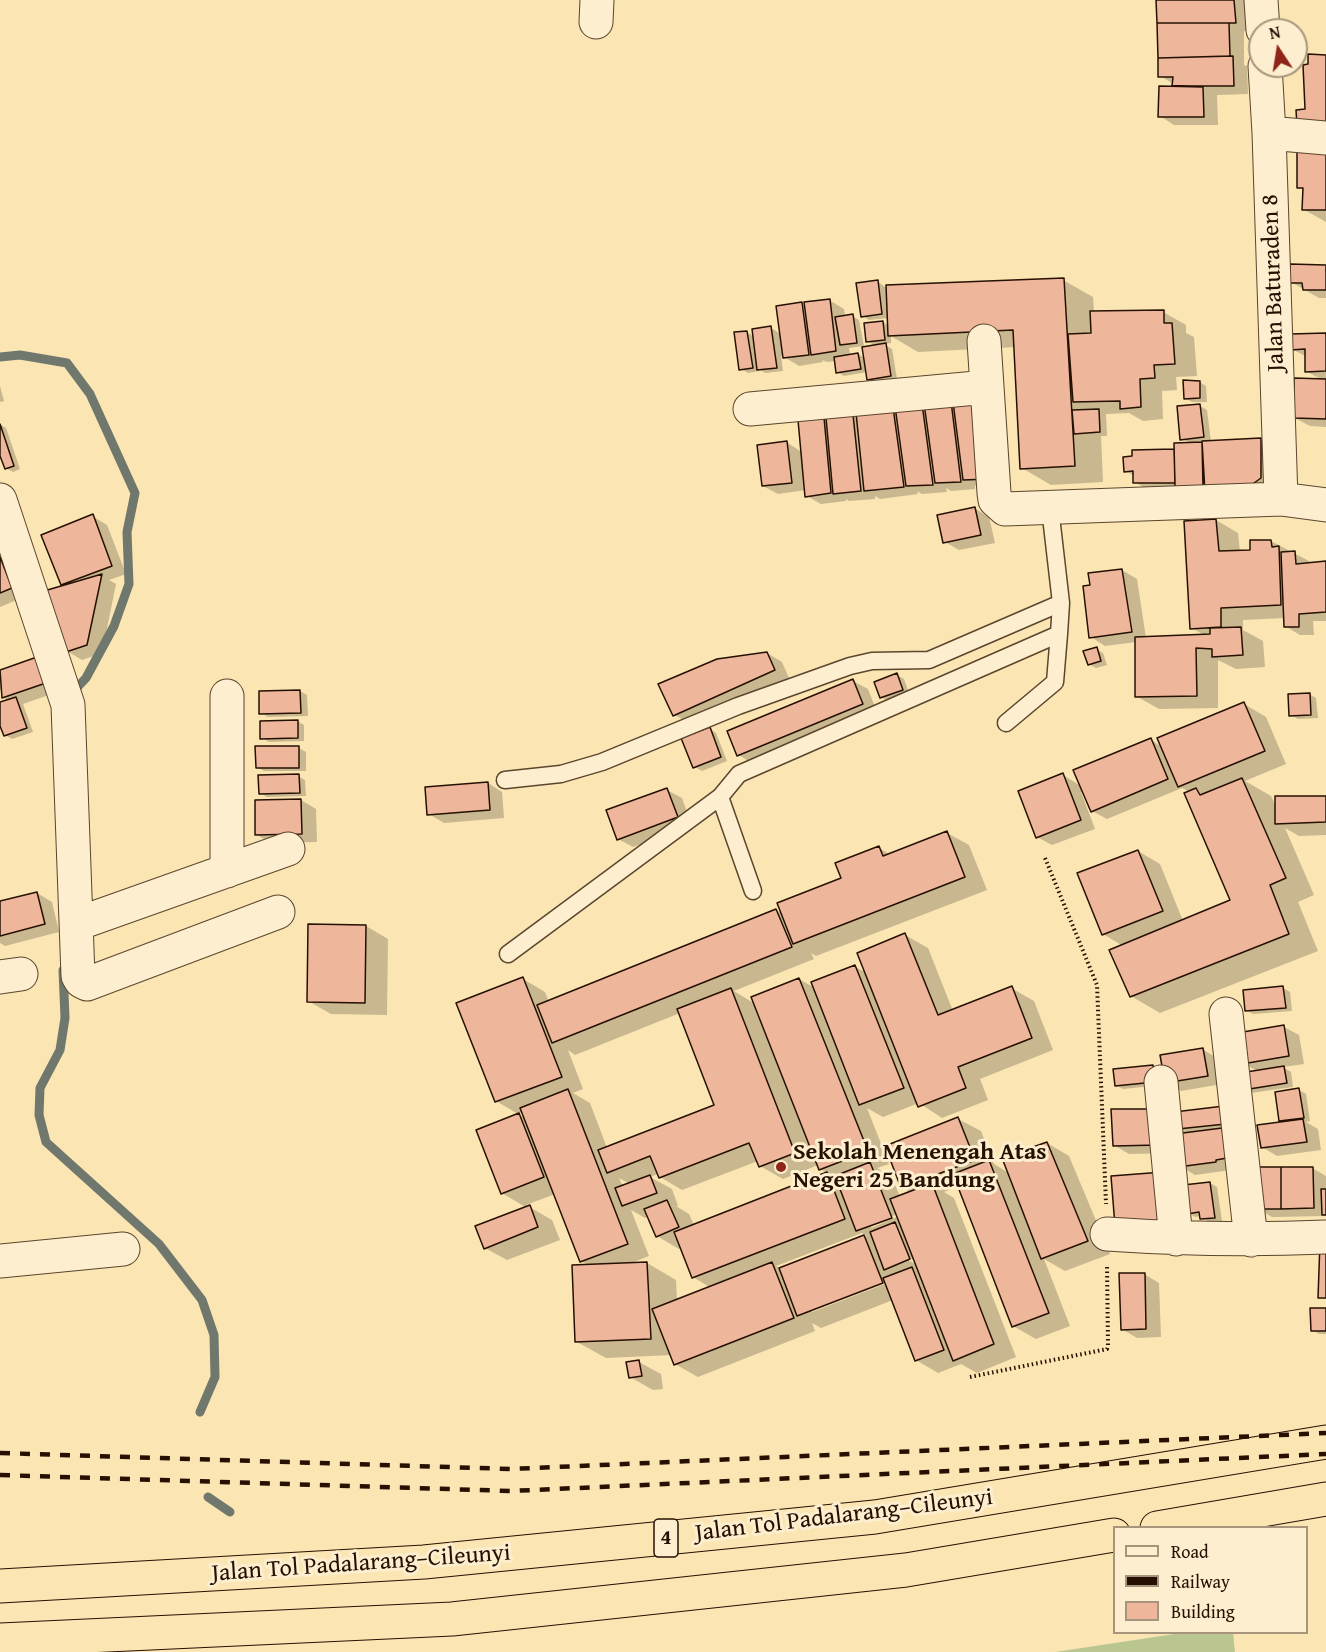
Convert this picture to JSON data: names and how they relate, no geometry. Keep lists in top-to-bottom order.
{
  "streets": {
    "highway": ["Jalan Tol Padalarang–Cileunyi", "4"],
    "street": ["Jalan Baturaden 8"]
  },
  "places": ["Sekolah Menengah Atas Negeri 25 Bandung"],
  "legend": ["Road", "Railway", "Building"],
  "north": "top"
}
